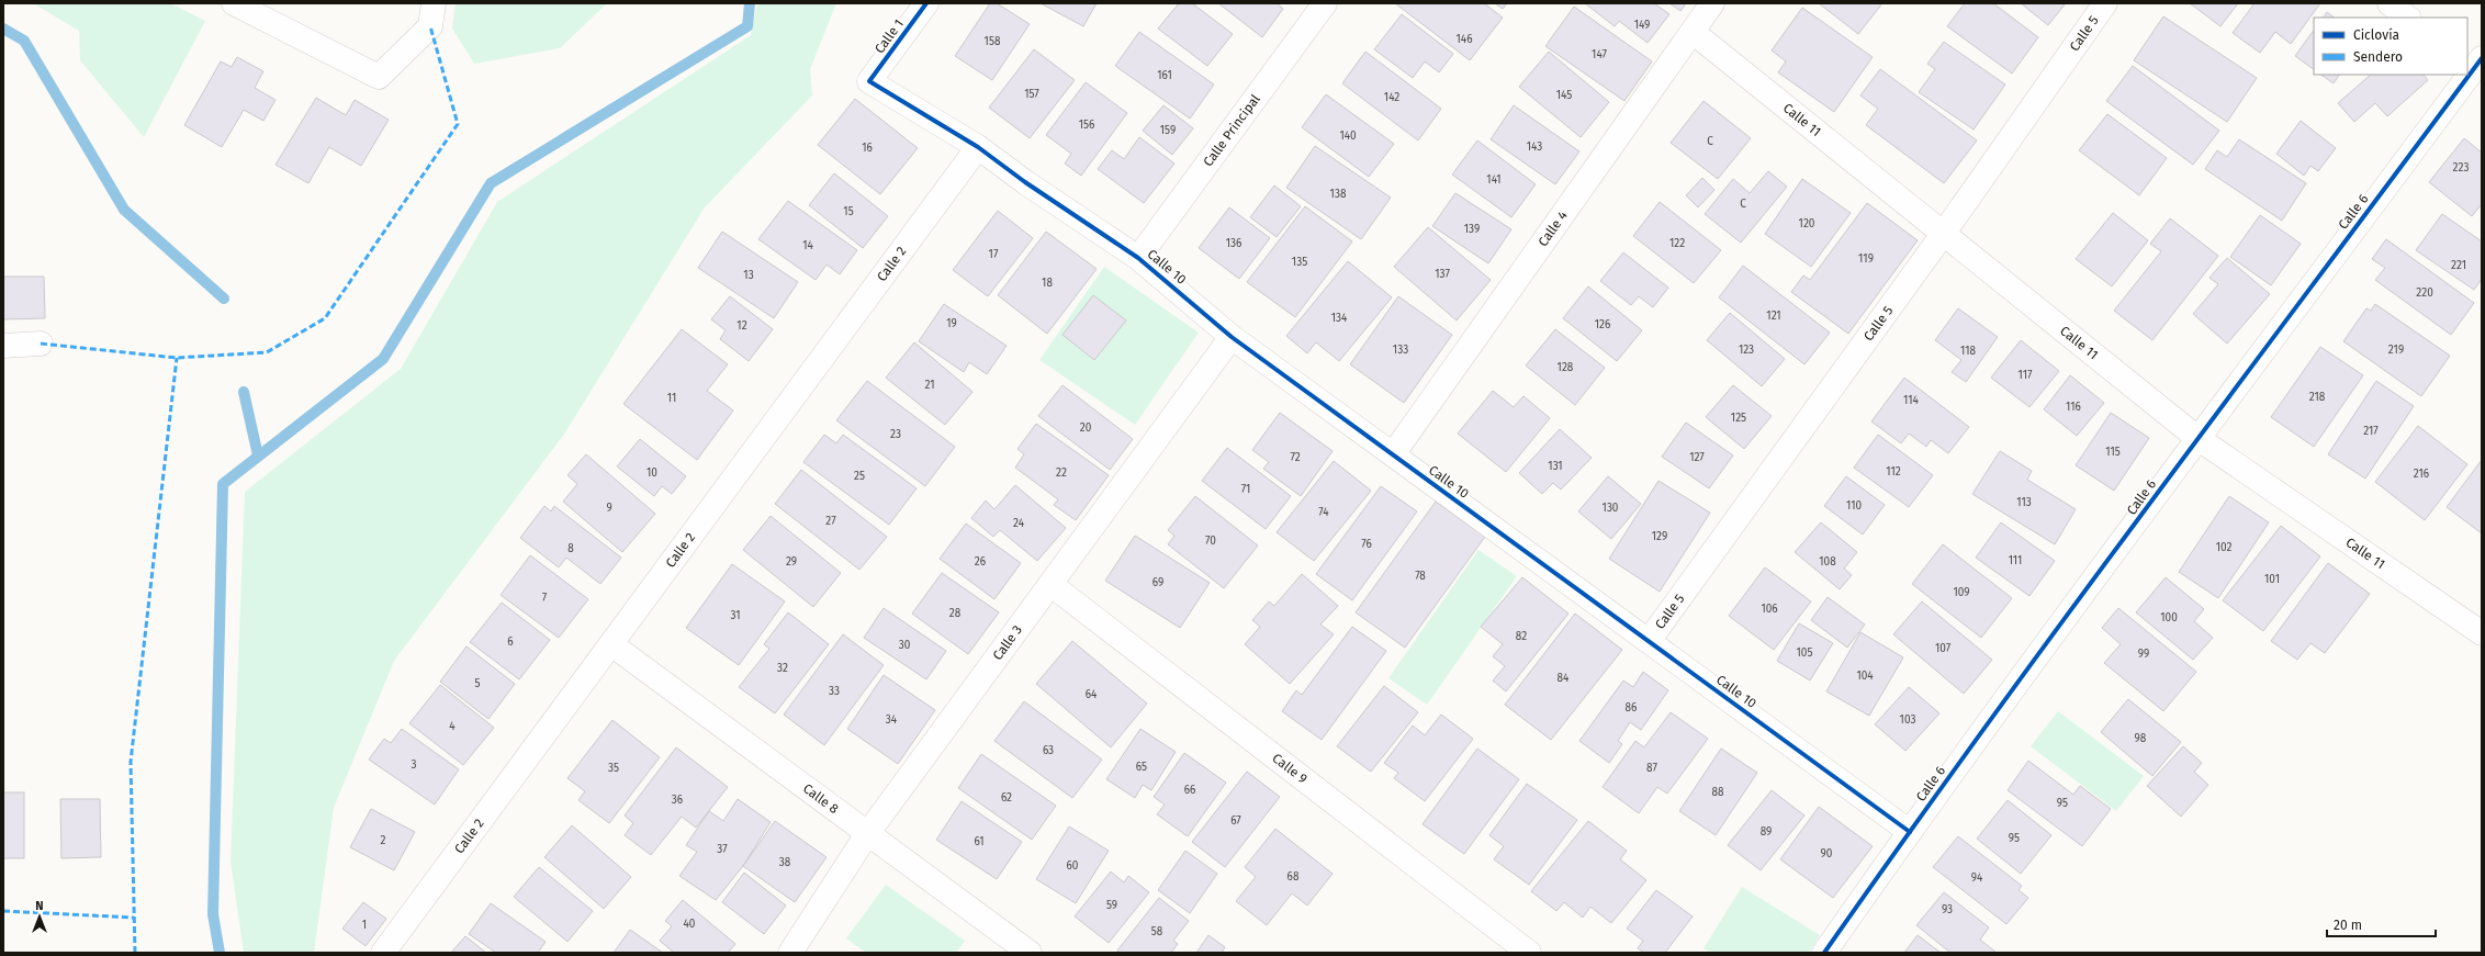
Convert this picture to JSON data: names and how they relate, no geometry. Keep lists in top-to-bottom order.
{
  "streets": {
    "street": [
      "Calle 5",
      "Calle 1",
      "Calle 11",
      "Calle Principal",
      "Calle 6",
      "Calle 4",
      "Calle 2",
      "Calle 10",
      "Calle 3",
      "Calle 9",
      "Calle 8"
    ]
  },
  "crossings": [
    ["Calle 5", "Calle 11"],
    ["Calle 5", "Calle 10"],
    ["Calle 1", "Calle 10"],
    ["Calle 11", "Calle 6"],
    ["Calle 11", "Calle 4"],
    ["Calle Principal", "Calle 10"],
    ["Calle 6", "Calle 10"],
    ["Calle 4", "Calle 10"],
    ["Calle 2", "Calle 10"],
    ["Calle 2", "Calle 8"],
    ["Calle 10", "Calle 3"],
    ["Calle 3", "Calle 9"],
    ["Calle 3", "Calle 8"]
  ],
  "house_numbers": [
    "149",
    "146",
    "158",
    "147",
    "161",
    "157",
    "145",
    "142",
    "156",
    "159",
    "140",
    "C",
    "143",
    "16",
    "223",
    "141",
    "138",
    "C",
    "15",
    "120",
    "139",
    "136",
    "122",
    "14",
    "17",
    "119",
    "135",
    "221",
    "137",
    "13",
    "18",
    "220",
    "121",
    "134",
    "19",
    "126",
    "12",
    "133",
    "123",
    "219",
    "118",
    "128",
    "117",
    "21",
    "218",
    "11",
    "114",
    "116",
    "125",
    "20",
    "217",
    "23",
    "115",
    "72",
    "127",
    "131",
    "112",
    "10",
    "22",
    "216",
    "25",
    "71",
    "113",
    "110",
    "9",
    "130",
    "74",
    "27",
    "24",
    "129",
    "70",
    "76",
    "102",
    "8",
    "111",
    "29",
    "26",
    "108",
    "78",
    "101",
    "69",
    "109",
    "7",
    "106",
    "28",
    "31",
    "100",
    "82",
    "6",
    "30",
    "107",
    "105",
    "99",
    "32",
    "104",
    "84",
    "5",
    "33",
    "64",
    "86",
    "34",
    "103",
    "4",
    "98",
    "63",
    "3",
    "65",
    "35",
    "87",
    "66",
    "88",
    "62",
    "36",
    "95",
    "67",
    "89",
    "95",
    "2",
    "61",
    "37",
    "90",
    "38",
    "60",
    "68",
    "94",
    "59",
    "93",
    "40",
    "1",
    "58"
  ],
  "legend": ["Ciclovía", "Sendero"],
  "scale_bar": "20 m",
  "north": "top"
}
